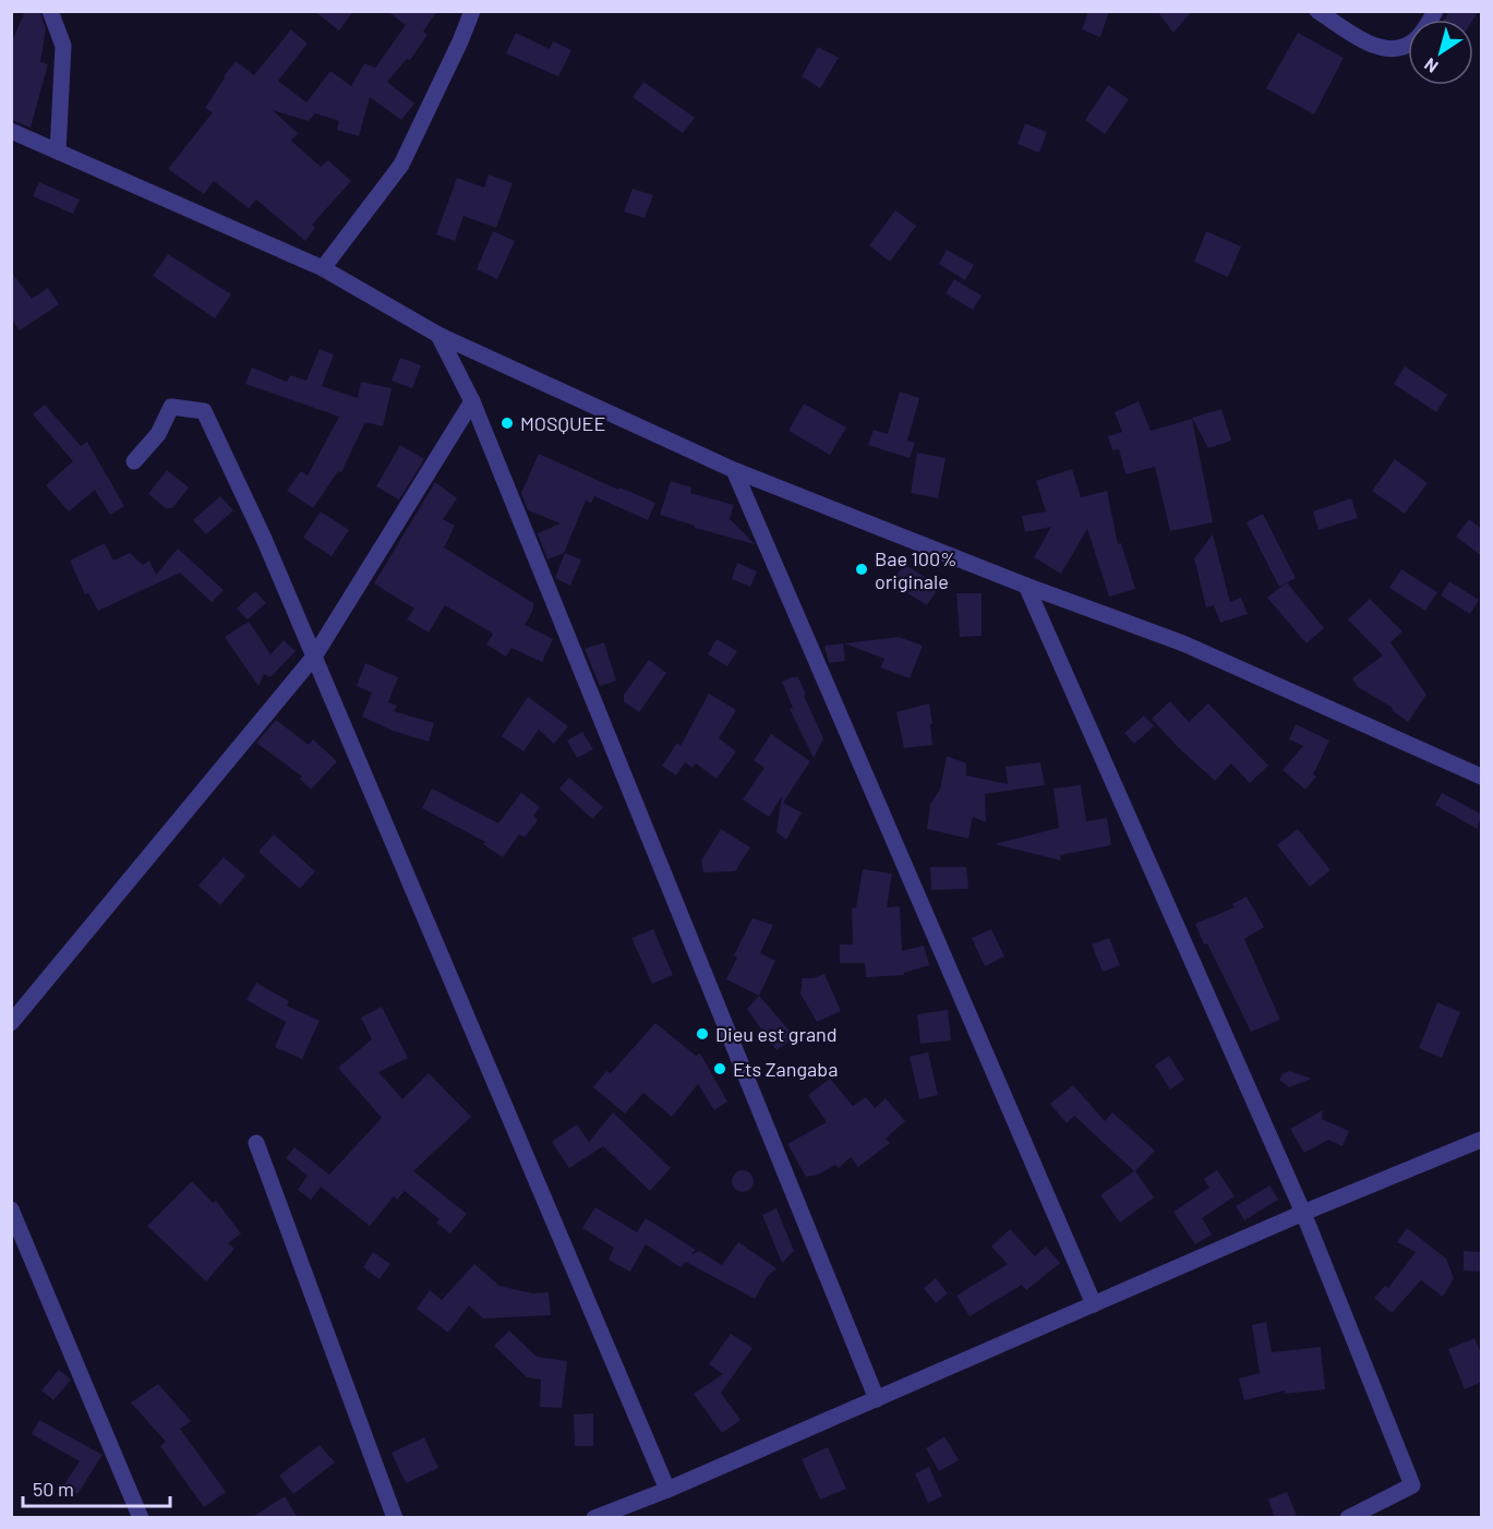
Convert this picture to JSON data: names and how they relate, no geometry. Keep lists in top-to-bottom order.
{
  "places": [
    "MOSQUEE",
    "Bae 100% originale",
    "Dieu est grand",
    "Ets Zangaba"
  ],
  "scale_bar": "50 m",
  "north": "bottom left"
}
